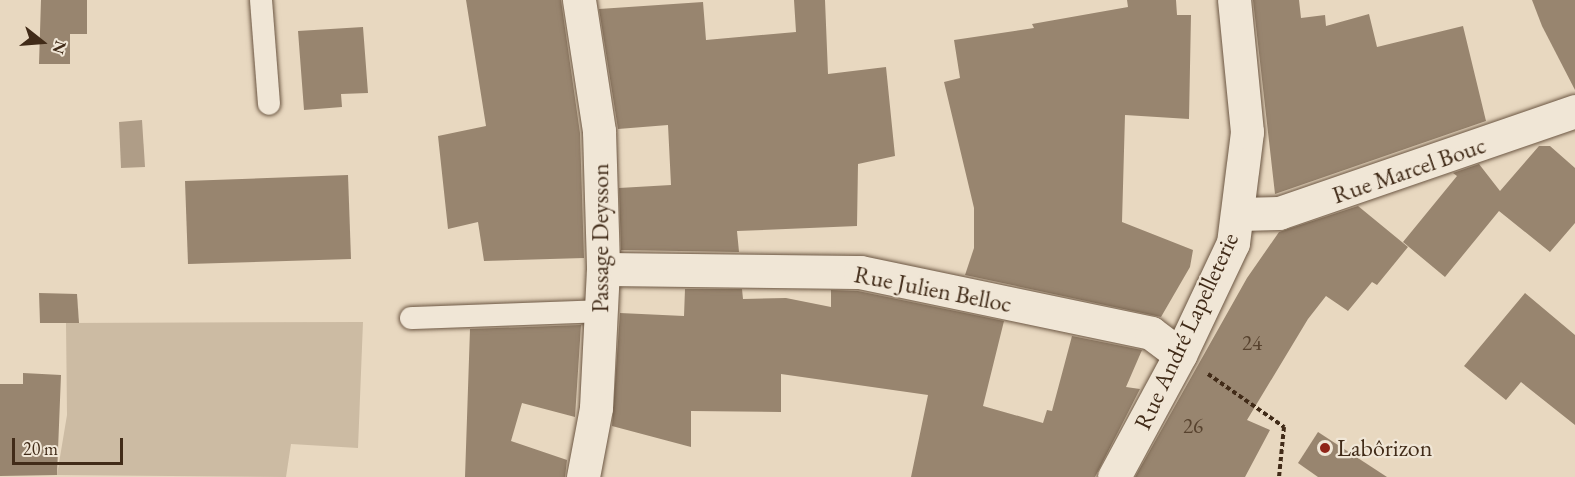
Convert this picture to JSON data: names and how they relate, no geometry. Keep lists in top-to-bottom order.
{
  "streets": {
    "street": [
      "Rue Marcel Bouc",
      "Passage Deysson",
      "Rue Julien Belloc",
      "Rue André Lapelleterie"
    ]
  },
  "crossings": [
    ["Rue Marcel Bouc", "Rue André Lapelleterie"],
    ["Passage Deysson", "Rue Julien Belloc"],
    ["Rue Julien Belloc", "Rue André Lapelleterie"]
  ],
  "places": ["Labôrizon"],
  "house_numbers": ["24", "26"],
  "scale_bar": "20 m",
  "north": "right"
}
